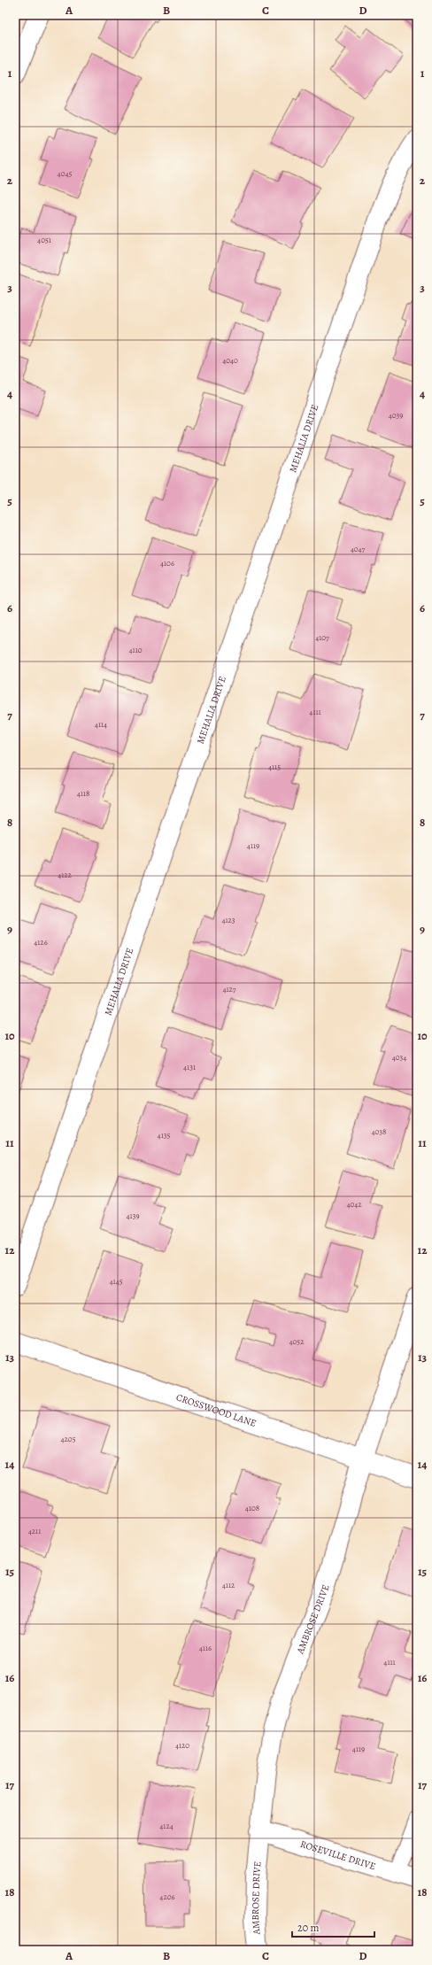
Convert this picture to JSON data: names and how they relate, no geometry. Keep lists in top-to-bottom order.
{
  "streets": {
    "street": [
      "MEHALIA DRIVE",
      "CROSSWOOD LANE",
      "AMBROSE DRIVE",
      "ROSEVILLE DRIVE"
    ]
  },
  "crossings": [
    ["CROSSWOOD LANE", "AMBROSE DRIVE"],
    ["AMBROSE DRIVE", "ROSEVILLE DRIVE"]
  ],
  "house_numbers": [
    "4045",
    "4051",
    "4040",
    "4039",
    "4047",
    "4106",
    "4107",
    "4110",
    "4111",
    "4114",
    "4115",
    "4118",
    "4119",
    "4122",
    "4123",
    "4126",
    "4127",
    "4034",
    "4131",
    "4038",
    "4135",
    "4042",
    "4139",
    "4145",
    "4052",
    "4205",
    "4108",
    "4211",
    "4112",
    "4116",
    "4111",
    "4120",
    "4119",
    "4124",
    "4206"
  ],
  "scale_bar": "20 m",
  "grid": {
    "columns": [
      "A",
      "B",
      "C",
      "D"
    ],
    "rows": [
      "1",
      "2",
      "3",
      "4",
      "5",
      "6",
      "7",
      "8",
      "9",
      "10",
      "11",
      "12",
      "13",
      "14",
      "15",
      "16",
      "17",
      "18"
    ]
  }
}
